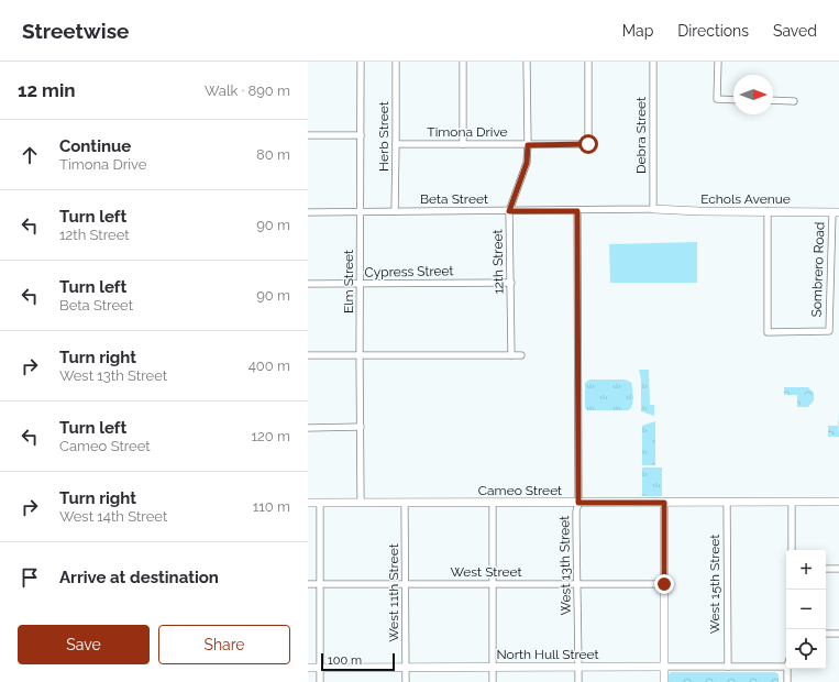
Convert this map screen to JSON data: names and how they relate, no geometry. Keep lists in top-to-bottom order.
{
  "streets": {
    "street": [
      "Timona Drive",
      "Debra Street",
      "Herb Street",
      "Beta Street",
      "Echols Avenue",
      "12th Street",
      "Sombrero Road",
      "Cypress Street",
      "Elm Street",
      "Cameo Street",
      "West 13th Street",
      "West Street",
      "West 15th Street",
      "West 11th Street",
      "North Hull Street"
    ]
  },
  "crossings": [
    ["Timona Drive", "Herb Street"],
    ["Timona Drive", "12th Street"],
    ["Debra Street", "Beta Street"],
    ["Debra Street", "Echols Avenue"],
    ["Herb Street", "Beta Street"],
    ["Beta Street", "Echols Avenue"],
    ["Beta Street", "12th Street"],
    ["Beta Street", "Elm Street"],
    ["Beta Street", "West 13th Street"],
    ["Echols Avenue", "Sombrero Road"],
    ["12th Street", "Cypress Street"],
    ["Cypress Street", "Elm Street"],
    ["Elm Street", "Cameo Street"],
    ["Cameo Street", "West 13th Street"],
    ["Cameo Street", "West 15th Street"],
    ["Cameo Street", "West 11th Street"],
    ["West 13th Street", "West Street"],
    ["West 13th Street", "North Hull Street"],
    ["West Street", "West 11th Street"],
    ["West 15th Street", "North Hull Street"],
    ["West 11th Street", "North Hull Street"]
  ],
  "scale_bar": "100 m",
  "north": "right",
  "page": {
    "header": "Streetwise",
    "nav": ["Map", "Directions", "Saved"],
    "heading": ["12 min", "Walk · 890 m"],
    "list": [
      ["Continue", "Timona Drive", "80 m"],
      ["Turn left", "12th Street", "90 m"],
      ["Turn left", "Beta Street", "90 m"],
      ["Turn right", "West 13th Street", "400 m"],
      ["Turn left", "Cameo Street", "120 m"],
      ["Turn right", "West 14th Street", "110 m"],
      "Arrive at destination"
    ],
    "map_buttons": ["+", "−"],
    "buttons": ["Save", "Share"],
    "scale": "100 m"
  }
}
